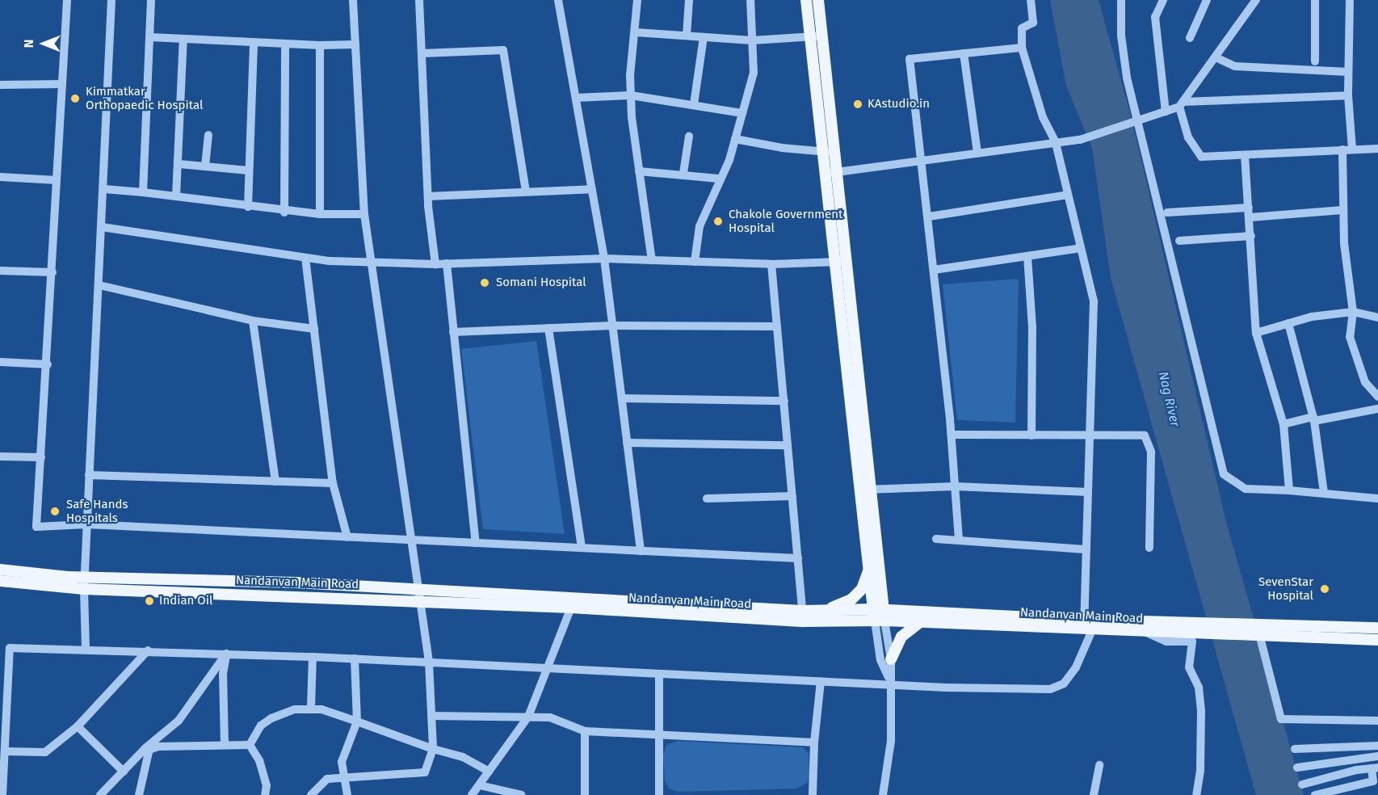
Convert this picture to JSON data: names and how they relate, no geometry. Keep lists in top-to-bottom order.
{
  "streets": {
    "main road": ["Nandanvan Main Road"]
  },
  "water": ["Nag River"],
  "places": [
    "Kimmatkar Orthopaedic Hospital",
    "KAstudio.in",
    "Chakole Government Hospital",
    "Somani Hospital",
    "Safe Hands Hospitals",
    "SevenStar Hospital",
    "Indian Oil"
  ],
  "north": "left"
}
